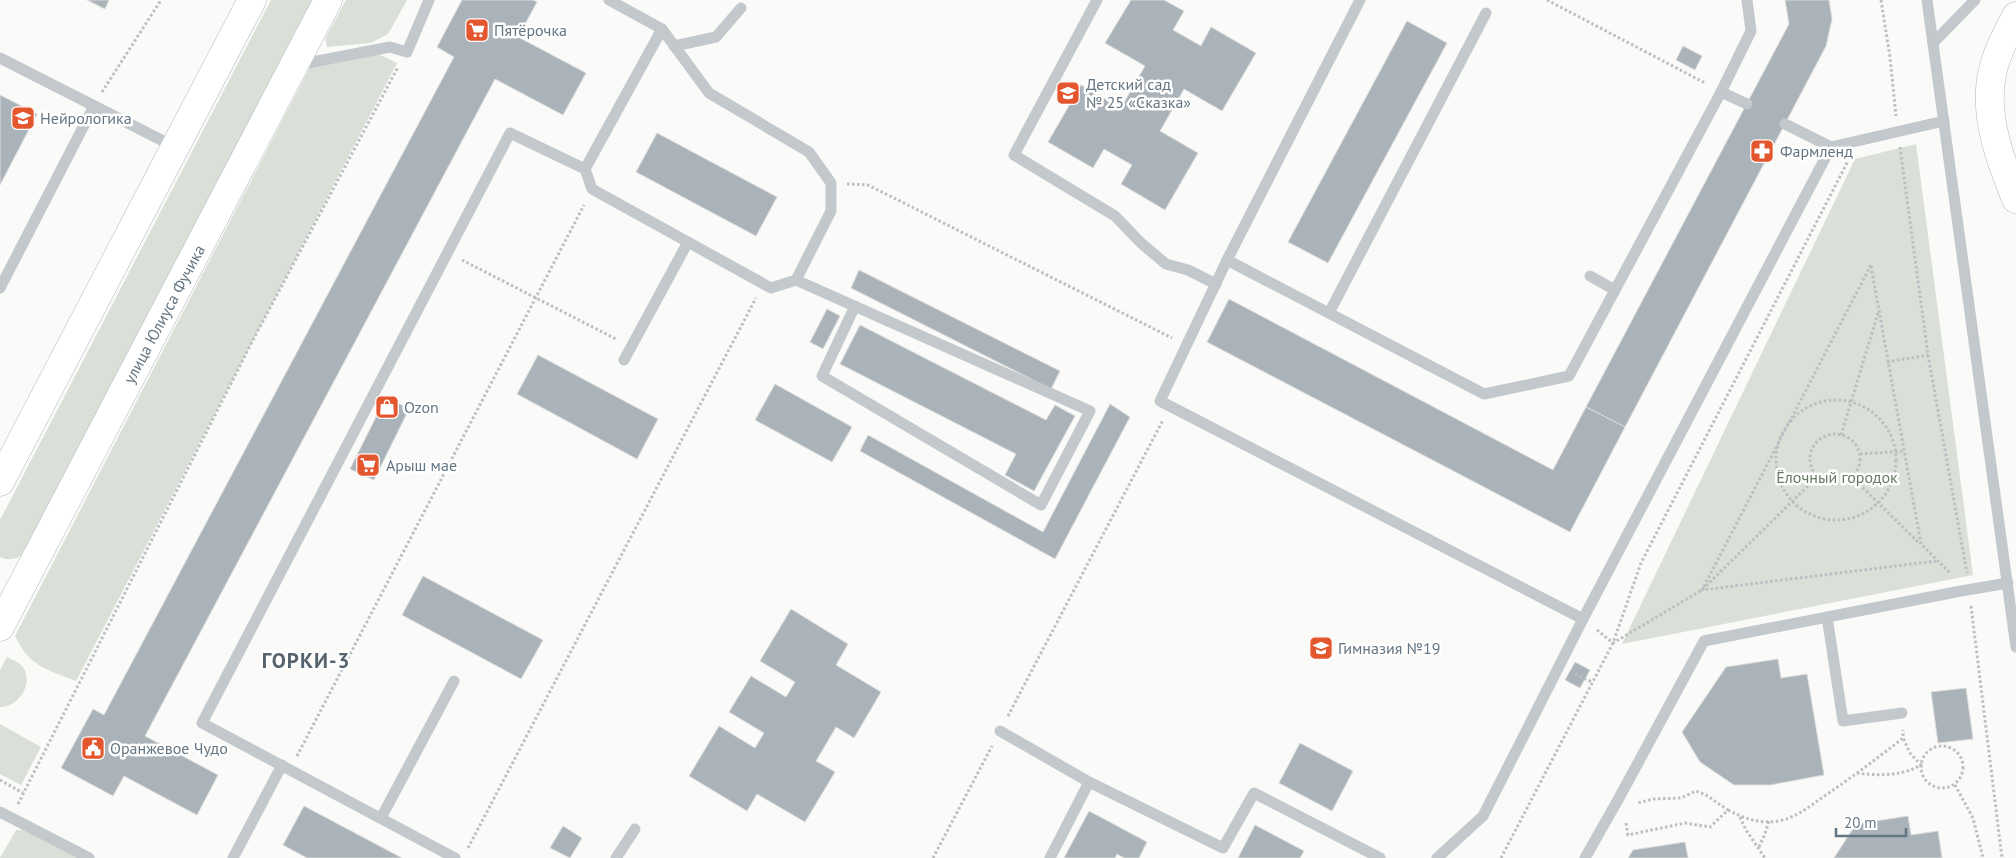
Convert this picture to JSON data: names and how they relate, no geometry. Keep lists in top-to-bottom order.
{
  "streets": {
    "main road": ["улица Юлиуса Фучика"]
  },
  "districts": ["ГОРКИ-3"],
  "parks": ["Ёлочный городок"],
  "places": {
    "supermarket": ["Пятёрочка", "Арыш мае"],
    "school or university": ["Детский сад № 25 «Сказка»", "Нейрологика", "Гимназия №19"],
    "pharmacy": ["Фармленд"],
    "shop": ["Ozon"],
    "public building": ["Оранжевое Чудо"]
  },
  "scale_bar": "20 m"
}
